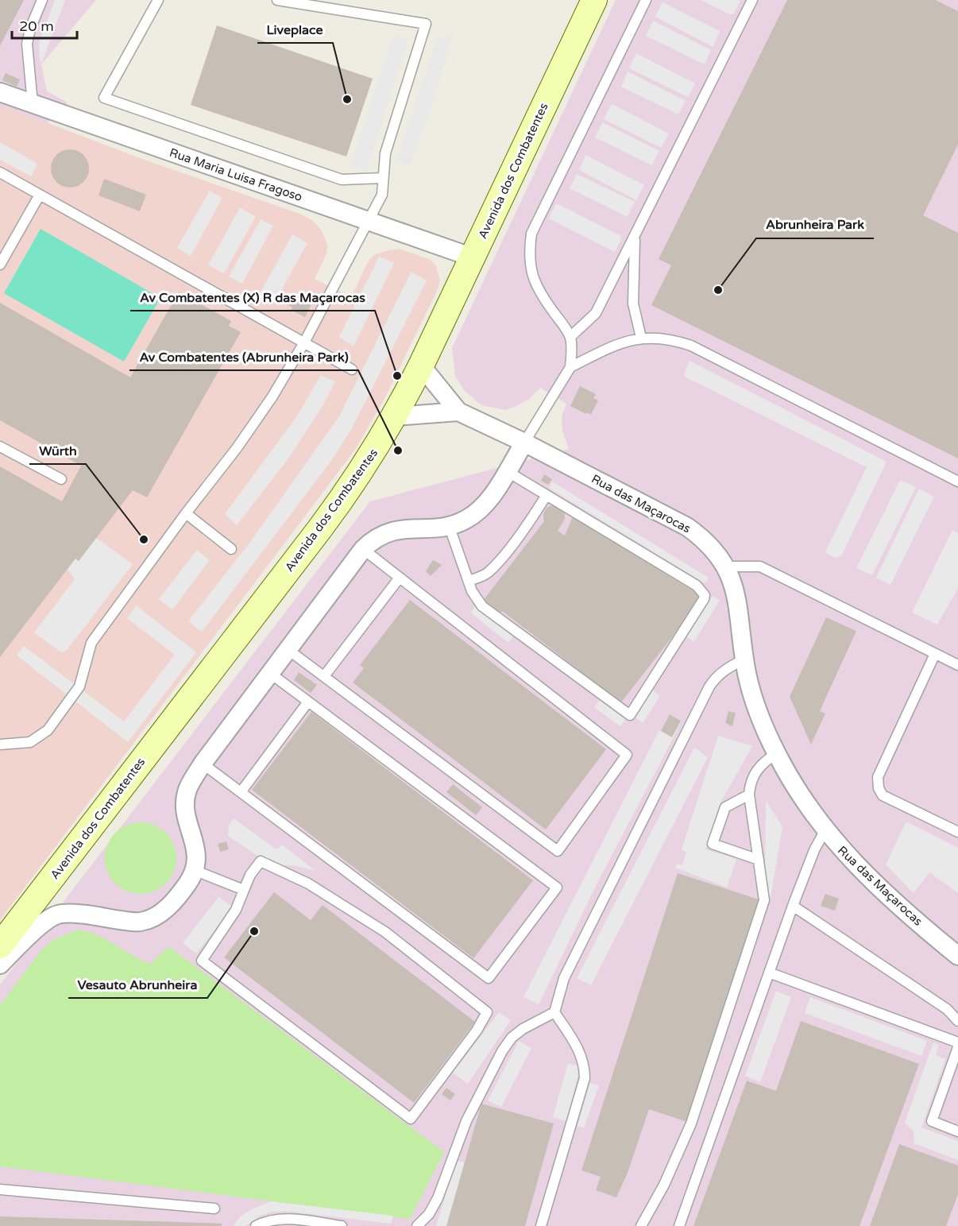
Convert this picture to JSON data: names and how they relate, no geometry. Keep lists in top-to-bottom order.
{
  "streets": {
    "street": ["Avenida dos Combatentes", "Rua Maria Luisa Fragoso", "Rua das Maçarocas"]
  },
  "crossings": [
    ["Avenida dos Combatentes", "Rua Maria Luisa Fragoso"],
    ["Avenida dos Combatentes", "Rua das Maçarocas"]
  ],
  "places": [
    "Liveplace",
    "Abrunheira Park",
    "Av Combatentes (X) R das Maçarocas",
    "Av Combatentes (Abrunheira Park)",
    "Würth",
    "Vesauto Abrunheira"
  ],
  "scale_bar": "20 m"
}
